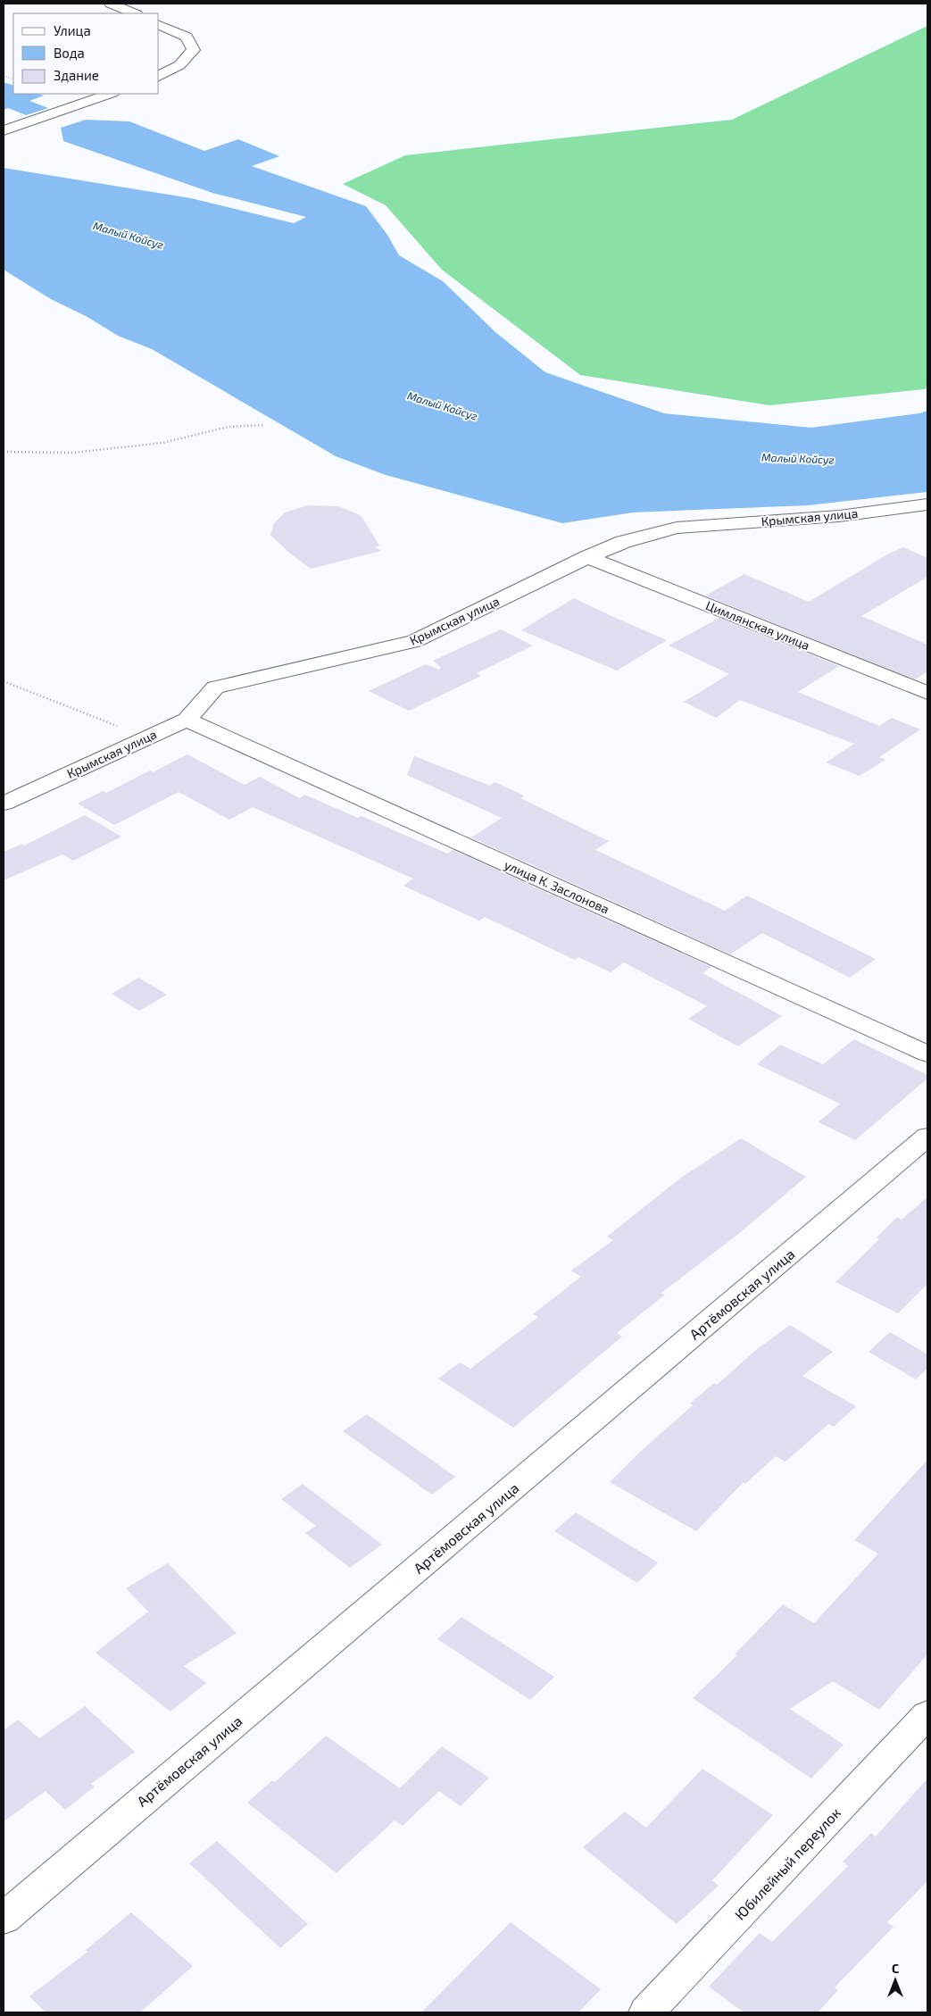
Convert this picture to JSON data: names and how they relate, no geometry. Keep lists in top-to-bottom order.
{
  "streets": {
    "street": [
      "Крымская улица",
      "Цимлянская улица",
      "улица К. Заслонова",
      "Артёмовская улица",
      "Юбилейный переулок"
    ]
  },
  "crossings": [
    ["Крымская улица", "Цимлянская улица"],
    ["Крымская улица", "улица К. Заслонова"]
  ],
  "water": ["Малый Койсуг"],
  "legend": ["Улица", "Вода", "Здание"],
  "north": "top"
}
